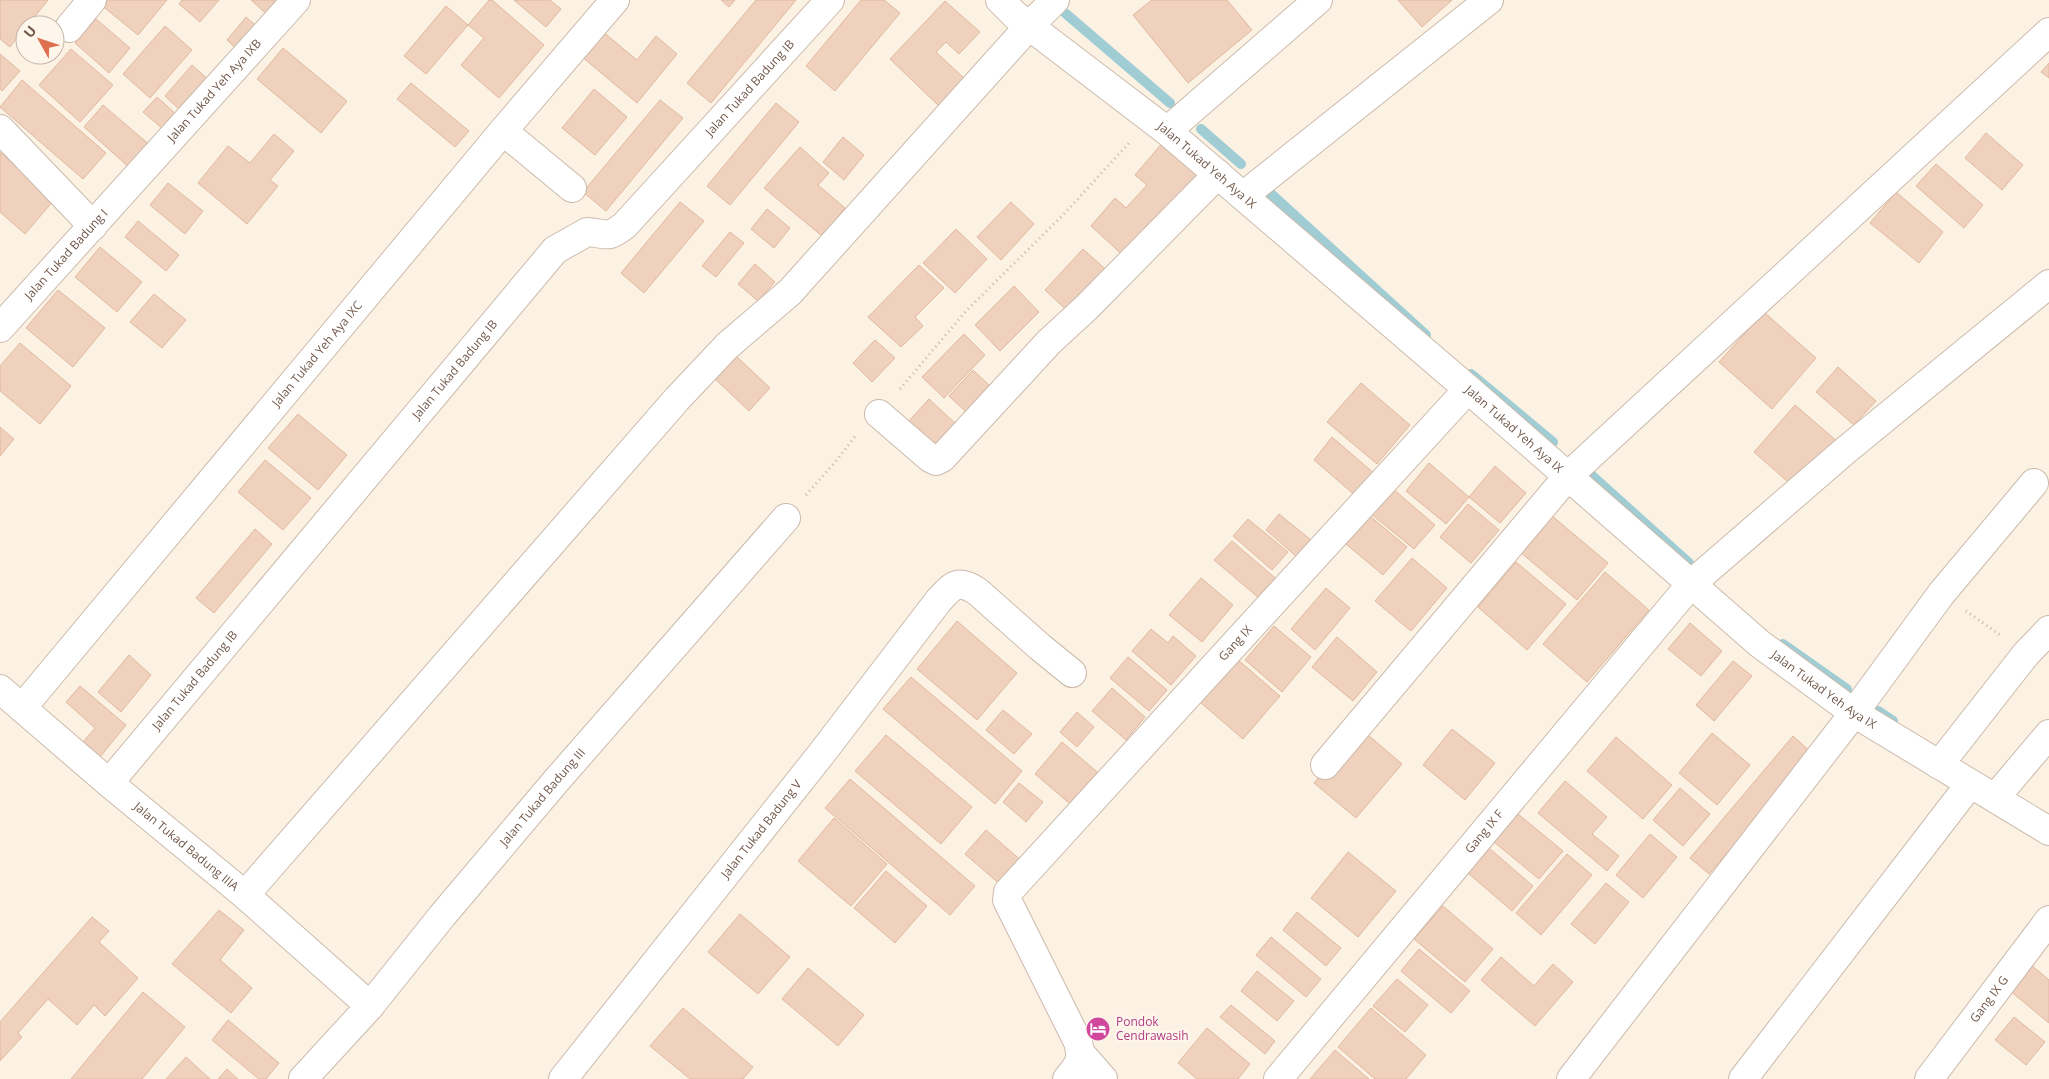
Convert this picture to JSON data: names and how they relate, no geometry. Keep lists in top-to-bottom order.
{
  "streets": {
    "street": [
      "Jalan Tukad Badung IB",
      "Jalan Tukad Yeh Aya IXB",
      "Jalan Tukad Yeh Aya IX",
      "Jalan Tukad Badung I",
      "Jalan Tukad Yeh Aya IXC",
      "Gang IX",
      "Jalan Tukad Badung III",
      "Jalan Tukad Badung V",
      "Gang IX F",
      "Jalan Tukad Badung IIIA",
      "Gang IX G"
    ]
  },
  "crossings": [
    ["Jalan Tukad Badung IB", "Jalan Tukad Badung IIIA"],
    ["Jalan Tukad Yeh Aya IXB", "Jalan Tukad Badung I"],
    ["Jalan Tukad Yeh Aya IX", "Gang IX"],
    ["Jalan Tukad Yeh Aya IX", "Gang IX F"],
    ["Jalan Tukad Yeh Aya IXC", "Jalan Tukad Badung IIIA"],
    ["Jalan Tukad Badung III", "Jalan Tukad Badung IIIA"]
  ],
  "places": {
    "hotel": ["Pondok Cendrawasih"]
  },
  "north": "top left"
}
